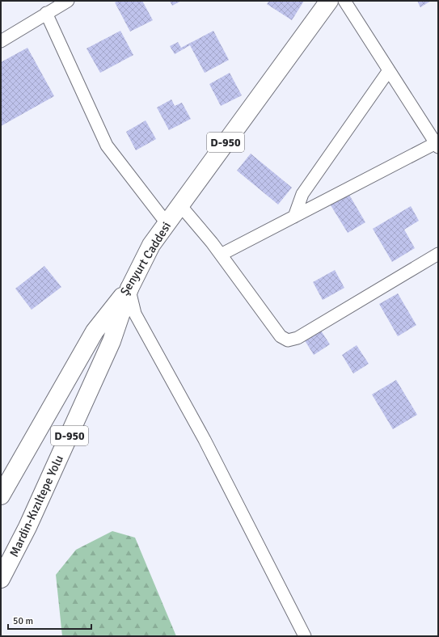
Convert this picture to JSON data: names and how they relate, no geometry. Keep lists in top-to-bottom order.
{
  "streets": {
    "main road": ["D-950", "Şenyurt Caddesi", "Mardin-Kızıltepe Yolu"]
  },
  "crossings": [
    ["Şenyurt Caddesi", "Mardin-Kızıltepe Yolu"]
  ],
  "scale_bar": "50 m"
}
